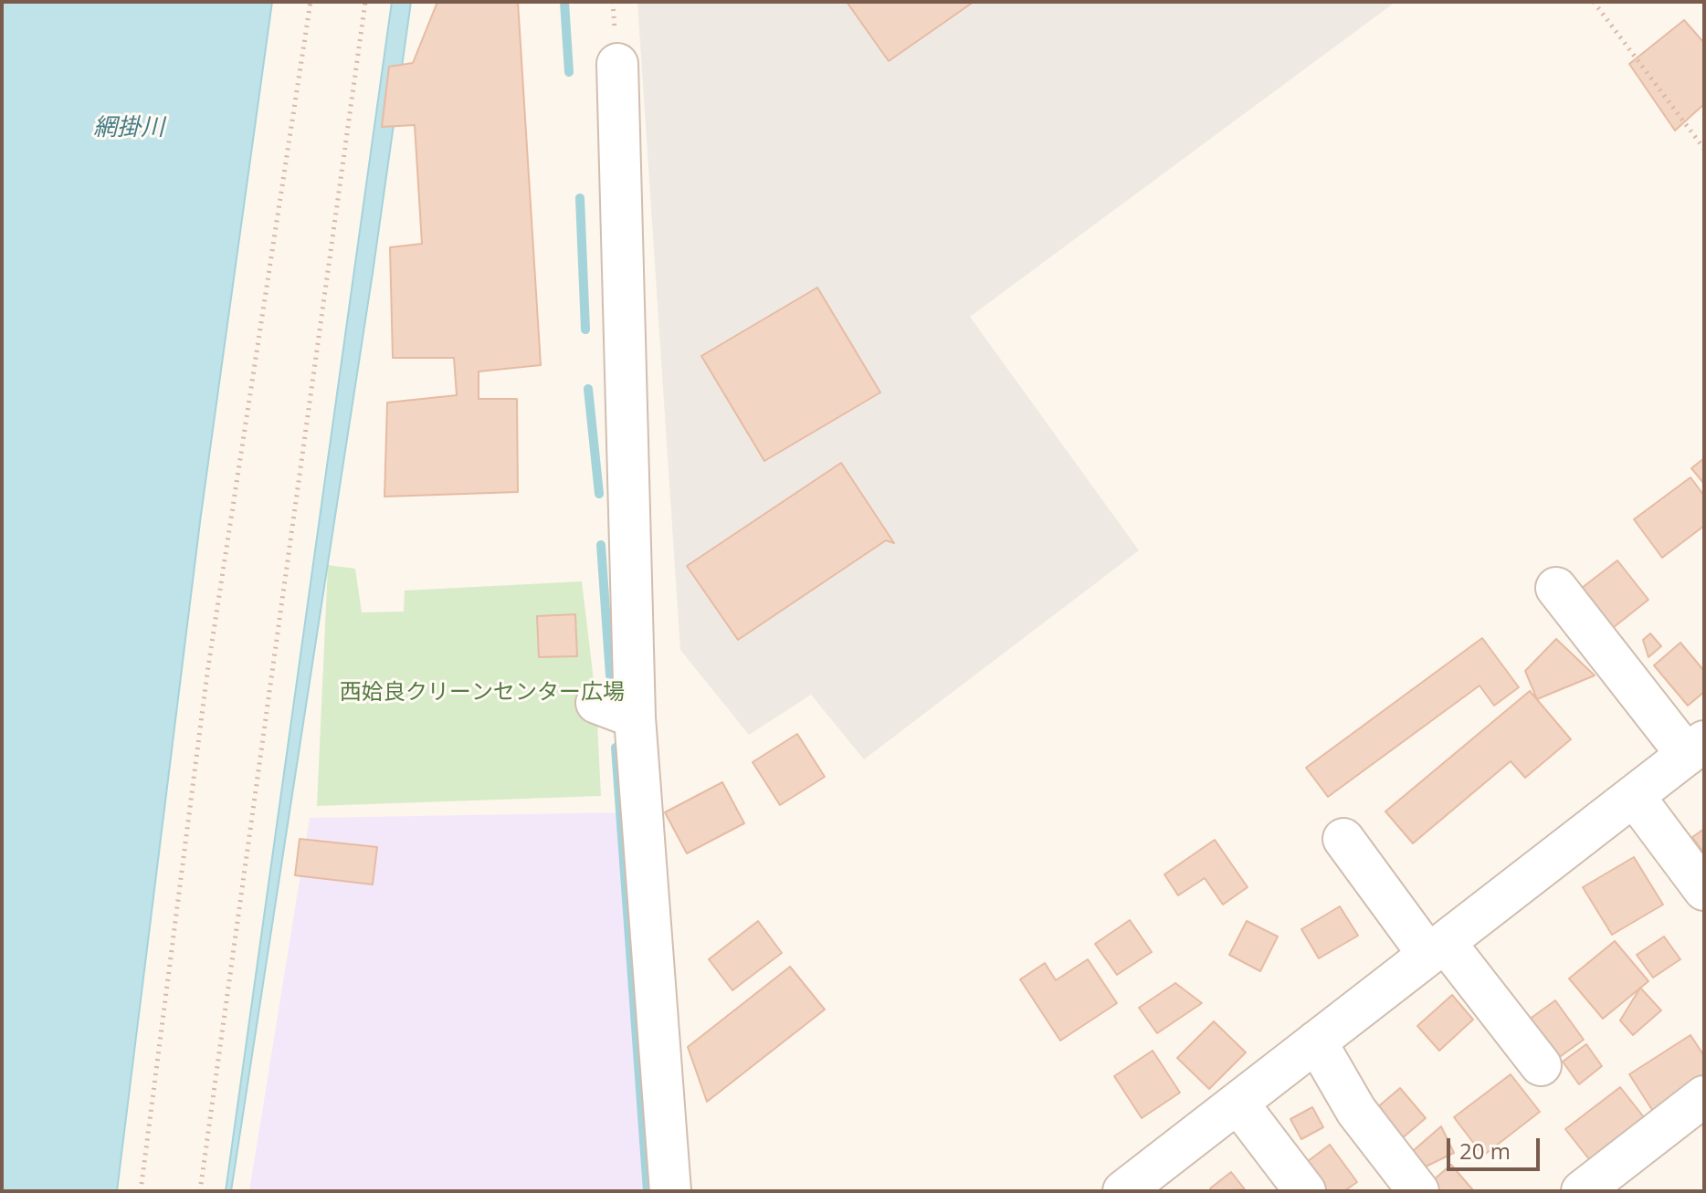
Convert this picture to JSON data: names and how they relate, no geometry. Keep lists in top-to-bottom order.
{
  "water": ["網掛川"],
  "parks": ["西姶良クリーンセンター広場"],
  "scale_bar": "20 m"
}
